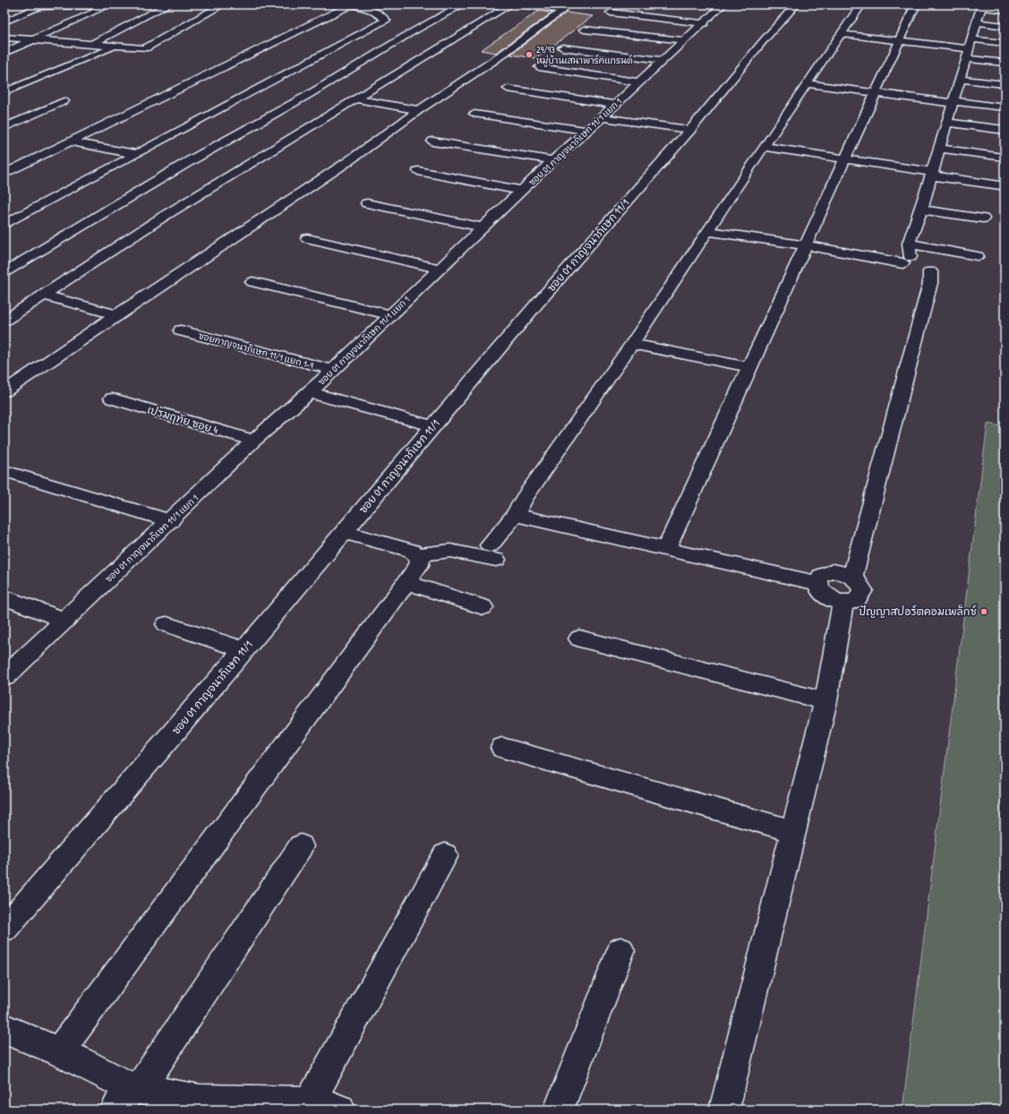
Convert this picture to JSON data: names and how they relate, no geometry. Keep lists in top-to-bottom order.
{
  "streets": {
    "street": [
      "ซอย 01 กาญจนาภิเษก 11/1 แยก 1",
      "ซอย 01 กาญจนาภิเษก 11/1",
      "ซอยกาญจนาภิเษก 11/1 แยก 1-9",
      "เปรมฤทัย ซอย 4"
    ]
  },
  "crossings": [
    ["ซอย 01 กาญจนาภิเษก 11/1 แยก 1", "ซอยกาญจนาภิเษก 11/1 แยก 1-9"],
    ["ซอย 01 กาญจนาภิเษก 11/1 แยก 1", "เปรมฤทัย ซอย 4"]
  ],
  "places": ["29/93 หมู่บ้านเสนาพาร์คแกรนด์", "ปัญญาสปอร์ตคอมเพล็กซ์"]
}
